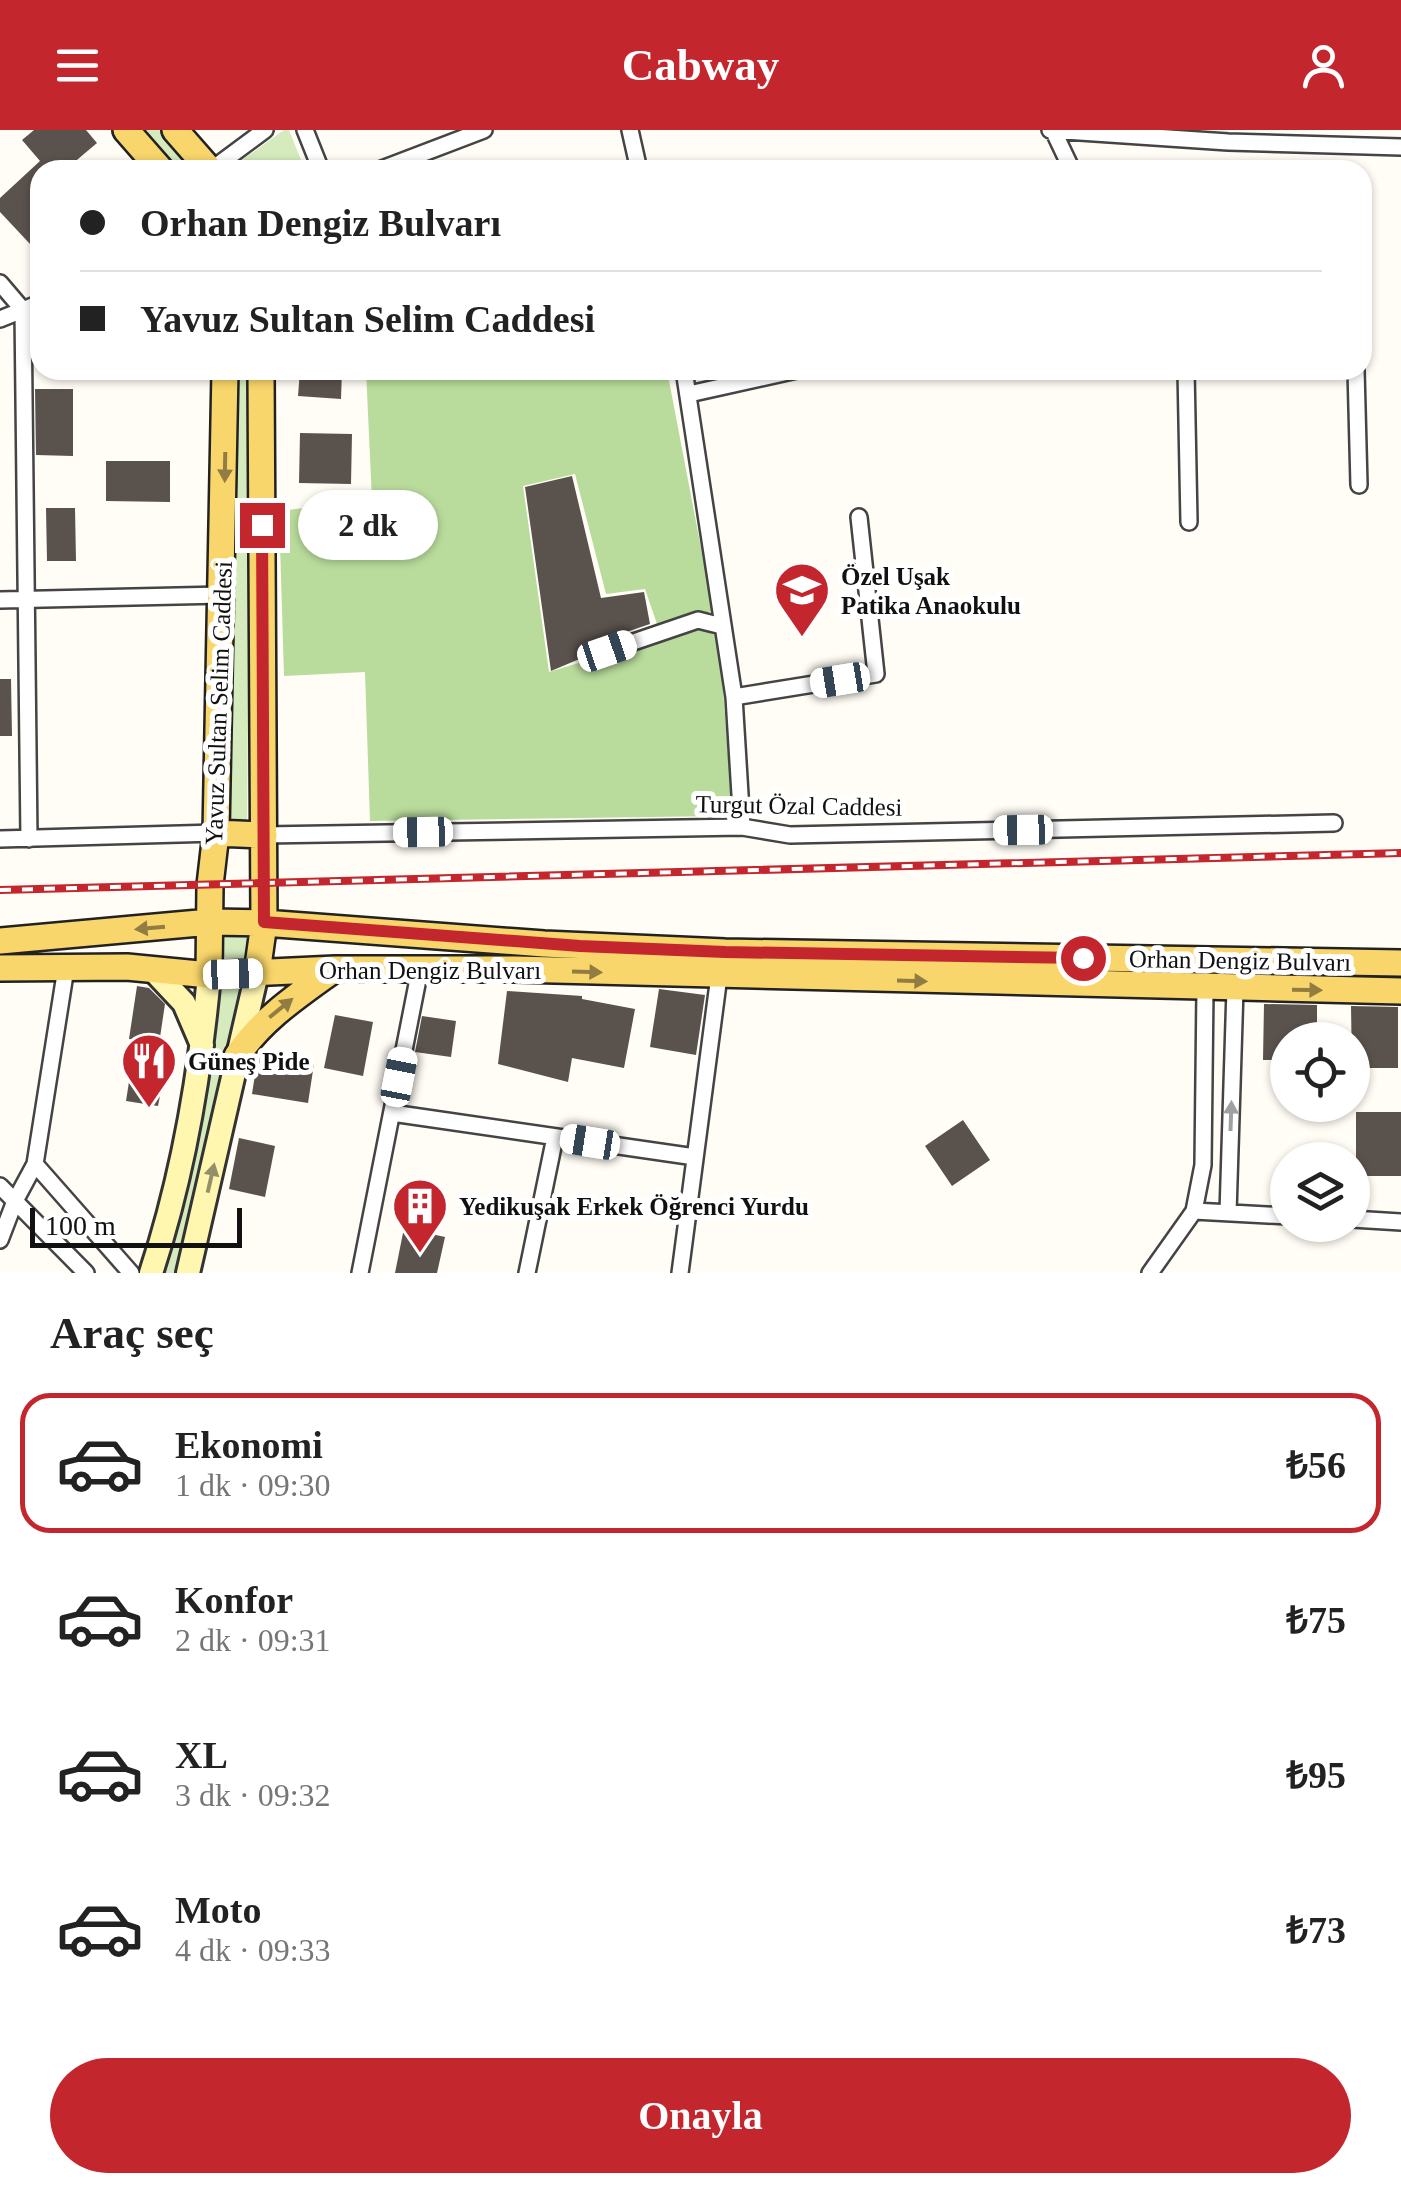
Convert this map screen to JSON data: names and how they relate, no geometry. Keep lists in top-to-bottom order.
{
  "streets": {
    "main road": ["Yavuz Sultan Selim Caddesi", "Orhan Dengiz Bulvarı"],
    "street": ["Turgut Özal Caddesi"]
  },
  "crossings": [
    ["Yavuz Sultan Selim Caddesi", "Turgut Özal Caddesi"],
    ["Yavuz Sultan Selim Caddesi", "Orhan Dengiz Bulvarı"]
  ],
  "places": {
    "school or university": ["Özel Uşak Patika Anaokulu"],
    "restaurant": ["Güneş Pide"],
    "building": ["Yedikuşak Erkek Öğrenci Yurdu"]
  },
  "scale_bar": "100 m",
  "page": {
    "header": "Cabway",
    "banner": ["Orhan Dengiz Bulvarı", "Yavuz Sultan Selim Caddesi"],
    "bubble": "2 dk",
    "scale": "100 m",
    "heading": "Araç seç",
    "list": [
      {
        "name": "Ekonomi",
        "note": "1 dk · 09:30",
        "value": "₺56"
      },
      {
        "name": "Konfor",
        "note": "2 dk · 09:31",
        "value": "₺75"
      },
      {
        "name": "XL",
        "note": "3 dk · 09:32",
        "value": "₺95"
      },
      {
        "name": "Moto",
        "note": "4 dk · 09:33",
        "value": "₺73"
      }
    ],
    "buttons": "Onayla"
  }
}
